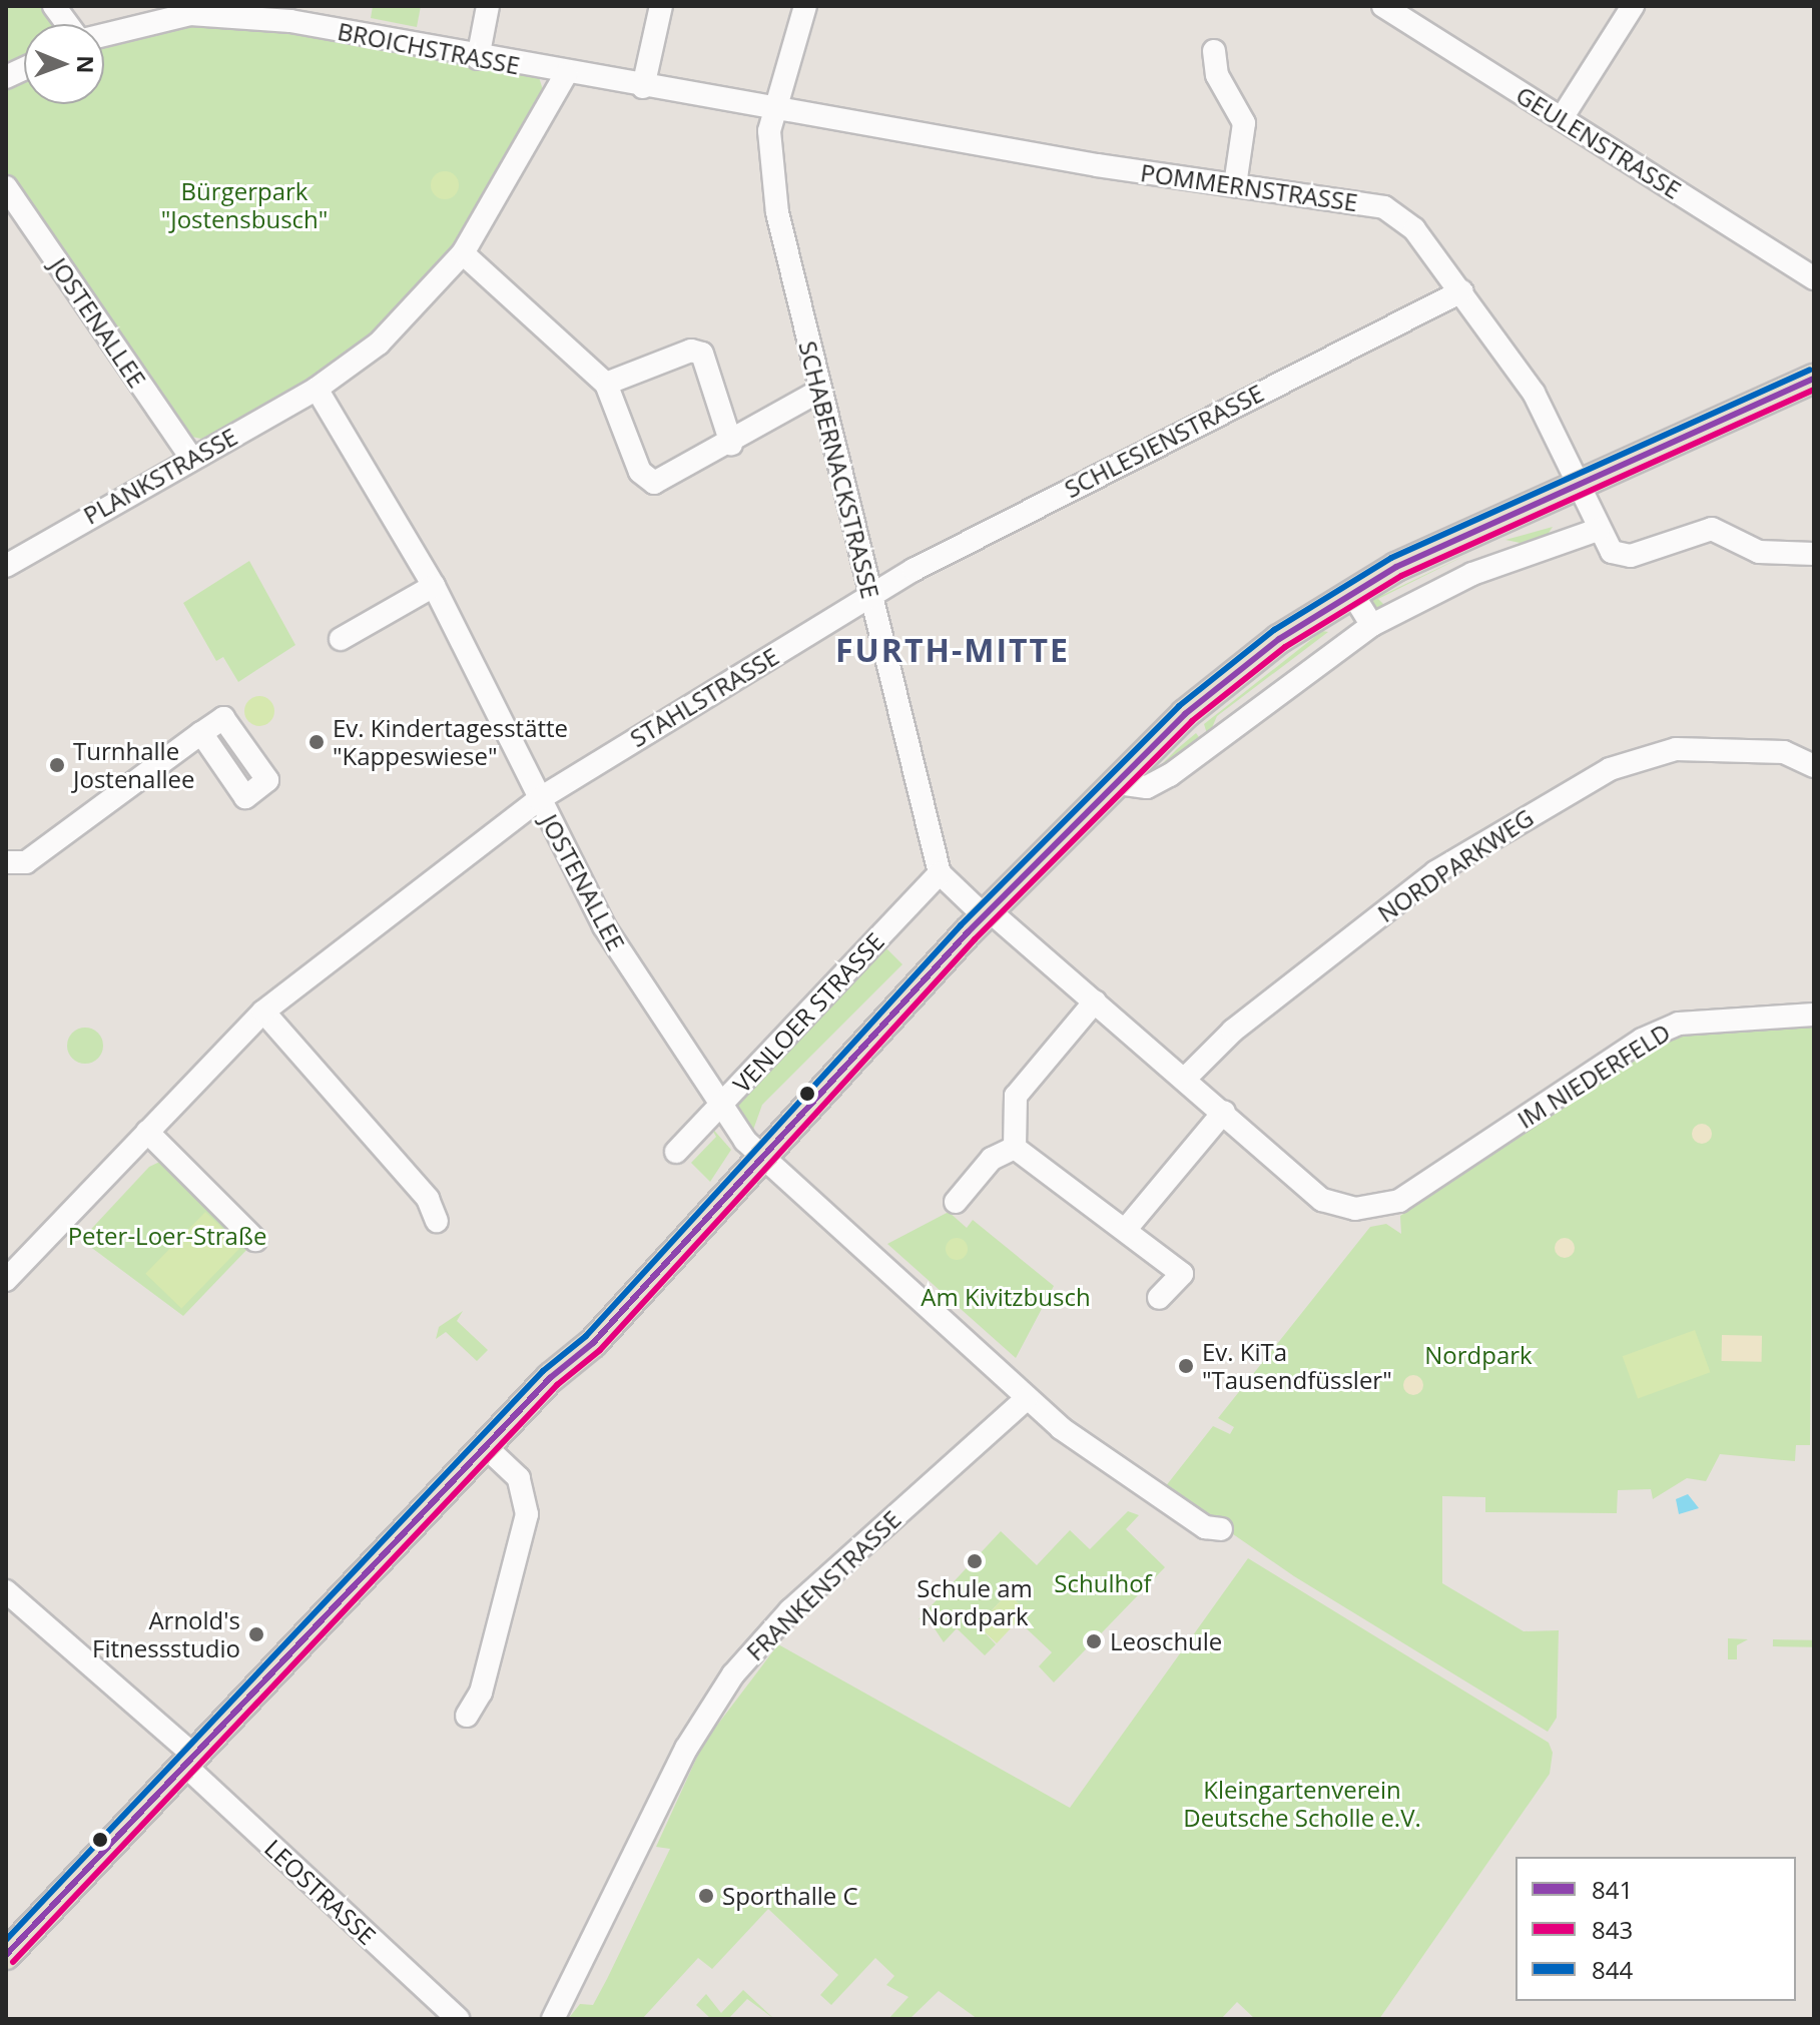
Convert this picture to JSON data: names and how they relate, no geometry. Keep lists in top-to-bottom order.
{
  "streets": {
    "street": [
      "BROICHSTRASSE",
      "GEULENSTRASSE",
      "POMMERNSTRASSE",
      "JOSTENALLEE",
      "SCHLESIENSTRASSE",
      "SCHABERNACKSTRASSE",
      "PLANKSTRASSE",
      "STAHLSTRASSE",
      "NORDPARKWEG",
      "VENLOER STRASSE",
      "IM NIEDERFELD",
      "FRANKENSTRASSE",
      "LEOSTRASSE"
    ]
  },
  "crossings": [
    ["BROICHSTRASSE", "POMMERNSTRASSE"],
    ["BROICHSTRASSE", "SCHABERNACKSTRASSE"],
    ["BROICHSTRASSE", "PLANKSTRASSE"],
    ["POMMERNSTRASSE", "SCHLESIENSTRASSE"],
    ["POMMERNSTRASSE", "SCHABERNACKSTRASSE"],
    ["JOSTENALLEE", "PLANKSTRASSE"],
    ["JOSTENALLEE", "STAHLSTRASSE"],
    ["JOSTENALLEE", "VENLOER STRASSE"],
    ["SCHLESIENSTRASSE", "SCHABERNACKSTRASSE"],
    ["SCHLESIENSTRASSE", "STAHLSTRASSE"],
    ["SCHABERNACKSTRASSE", "STAHLSTRASSE"],
    ["SCHABERNACKSTRASSE", "VENLOER STRASSE"]
  ],
  "districts": ["FURTH-MITTE"],
  "parks": [
    "Bürgerpark \"Jostensbusch\"",
    "Peter-Loer-Straße",
    "Am Kivitzbusch",
    "Nordpark",
    "Schulhof",
    "Kleingartenverein Deutsche Scholle e.V."
  ],
  "places": [
    "Ev. Kindertagesstätte \"Kappeswiese\"",
    "Turnhalle Jostenallee",
    "Ev. KiTa \"Tausendfüssler\"",
    "Schule am Nordpark",
    "Arnold's Fitnessstudio",
    "Leoschule",
    "Sporthalle C"
  ],
  "lines": ["transit line 844", "transit line 841", "transit line 843"],
  "legend": ["841", "843", "844"],
  "north": "right"
}
